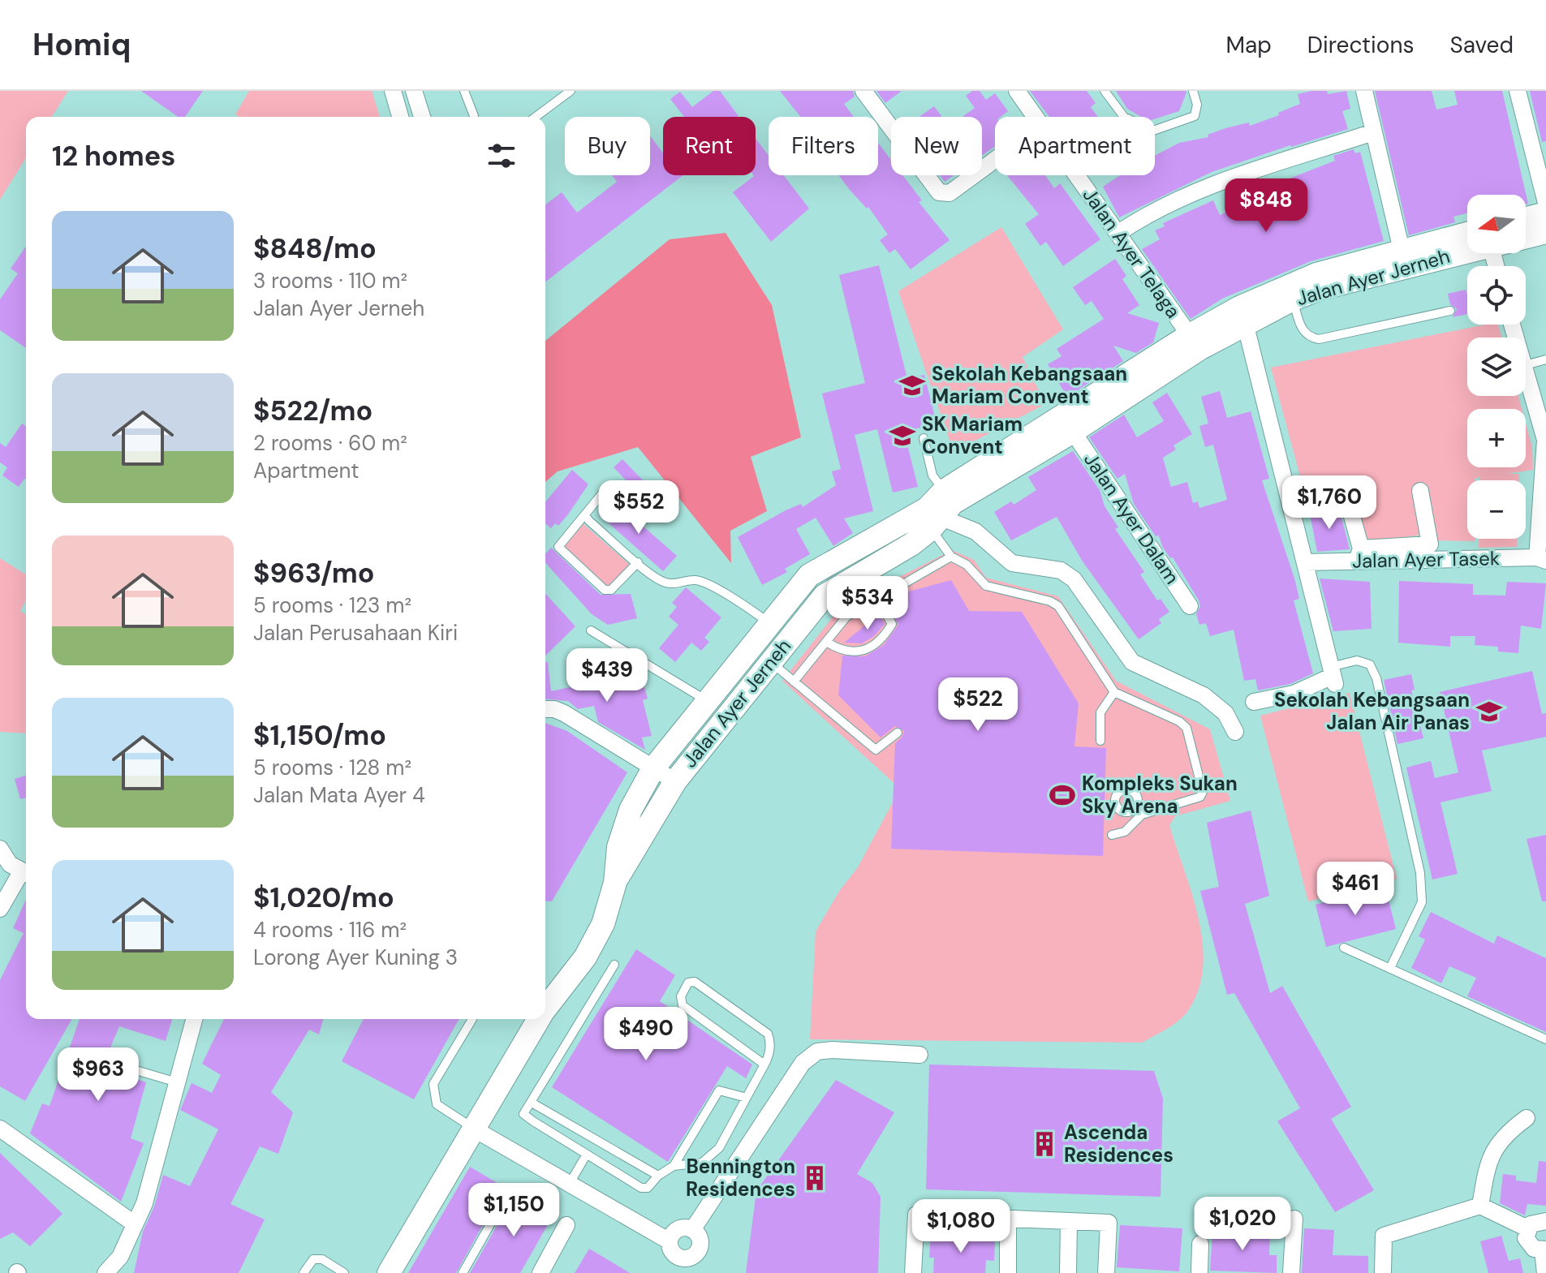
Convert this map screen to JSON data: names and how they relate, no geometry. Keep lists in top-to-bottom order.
{
  "streets": {
    "main road": ["Jalan Ayer Jerneh"],
    "street": ["Jalan Ayer Telaga", "Jalan Ayer Dalam", "Jalan Ayer Tasek"]
  },
  "crossings": [
    ["Jalan Ayer Telaga", "Jalan Ayer Jerneh"],
    ["Jalan Ayer Jerneh", "Jalan Ayer Dalam"]
  ],
  "places": {
    "school or university": ["Sekolah Kebangsaan Mariam Convent", "SK Mariam Convent", "Sekolah Kebangsaan Jalan Air Panas"],
    "sports": ["Kompleks Sukan Sky Arena"],
    "building": ["Ascenda Residences", "Bennington Residences"]
  },
  "north": "left",
  "page": {
    "header": "Homiq",
    "nav": ["Map", "Directions", "Saved"],
    "chip": [
      "Buy",
      "Rent",
      "Filters",
      "New",
      "Apartment"
    ],
    "heading": "12 homes",
    "price": [
      "$848",
      "$1,760",
      "$552",
      "$534",
      "$439",
      "$522",
      "$461",
      "$490",
      "$963",
      "$1,150",
      "$1,020",
      "$1,080"
    ],
    "map_buttons": ["+", "−"],
    "list": [
      {
        "name": "$848/mo",
        "note": "3 rooms · 110 m² · Jalan Ayer Jerneh"
      },
      {
        "name": "$522/mo",
        "note": "2 rooms · 60 m² · Apartment"
      },
      {
        "name": "$963/mo",
        "note": "5 rooms · 123 m² · Jalan Perusahaan Kiri"
      },
      {
        "name": "$1,150/mo",
        "note": "5 rooms · 128 m² · Jalan Mata Ayer 4"
      },
      {
        "name": "$1,020/mo",
        "note": "4 rooms · 116 m² · Lorong Ayer Kuning 3"
      }
    ]
  }
}
